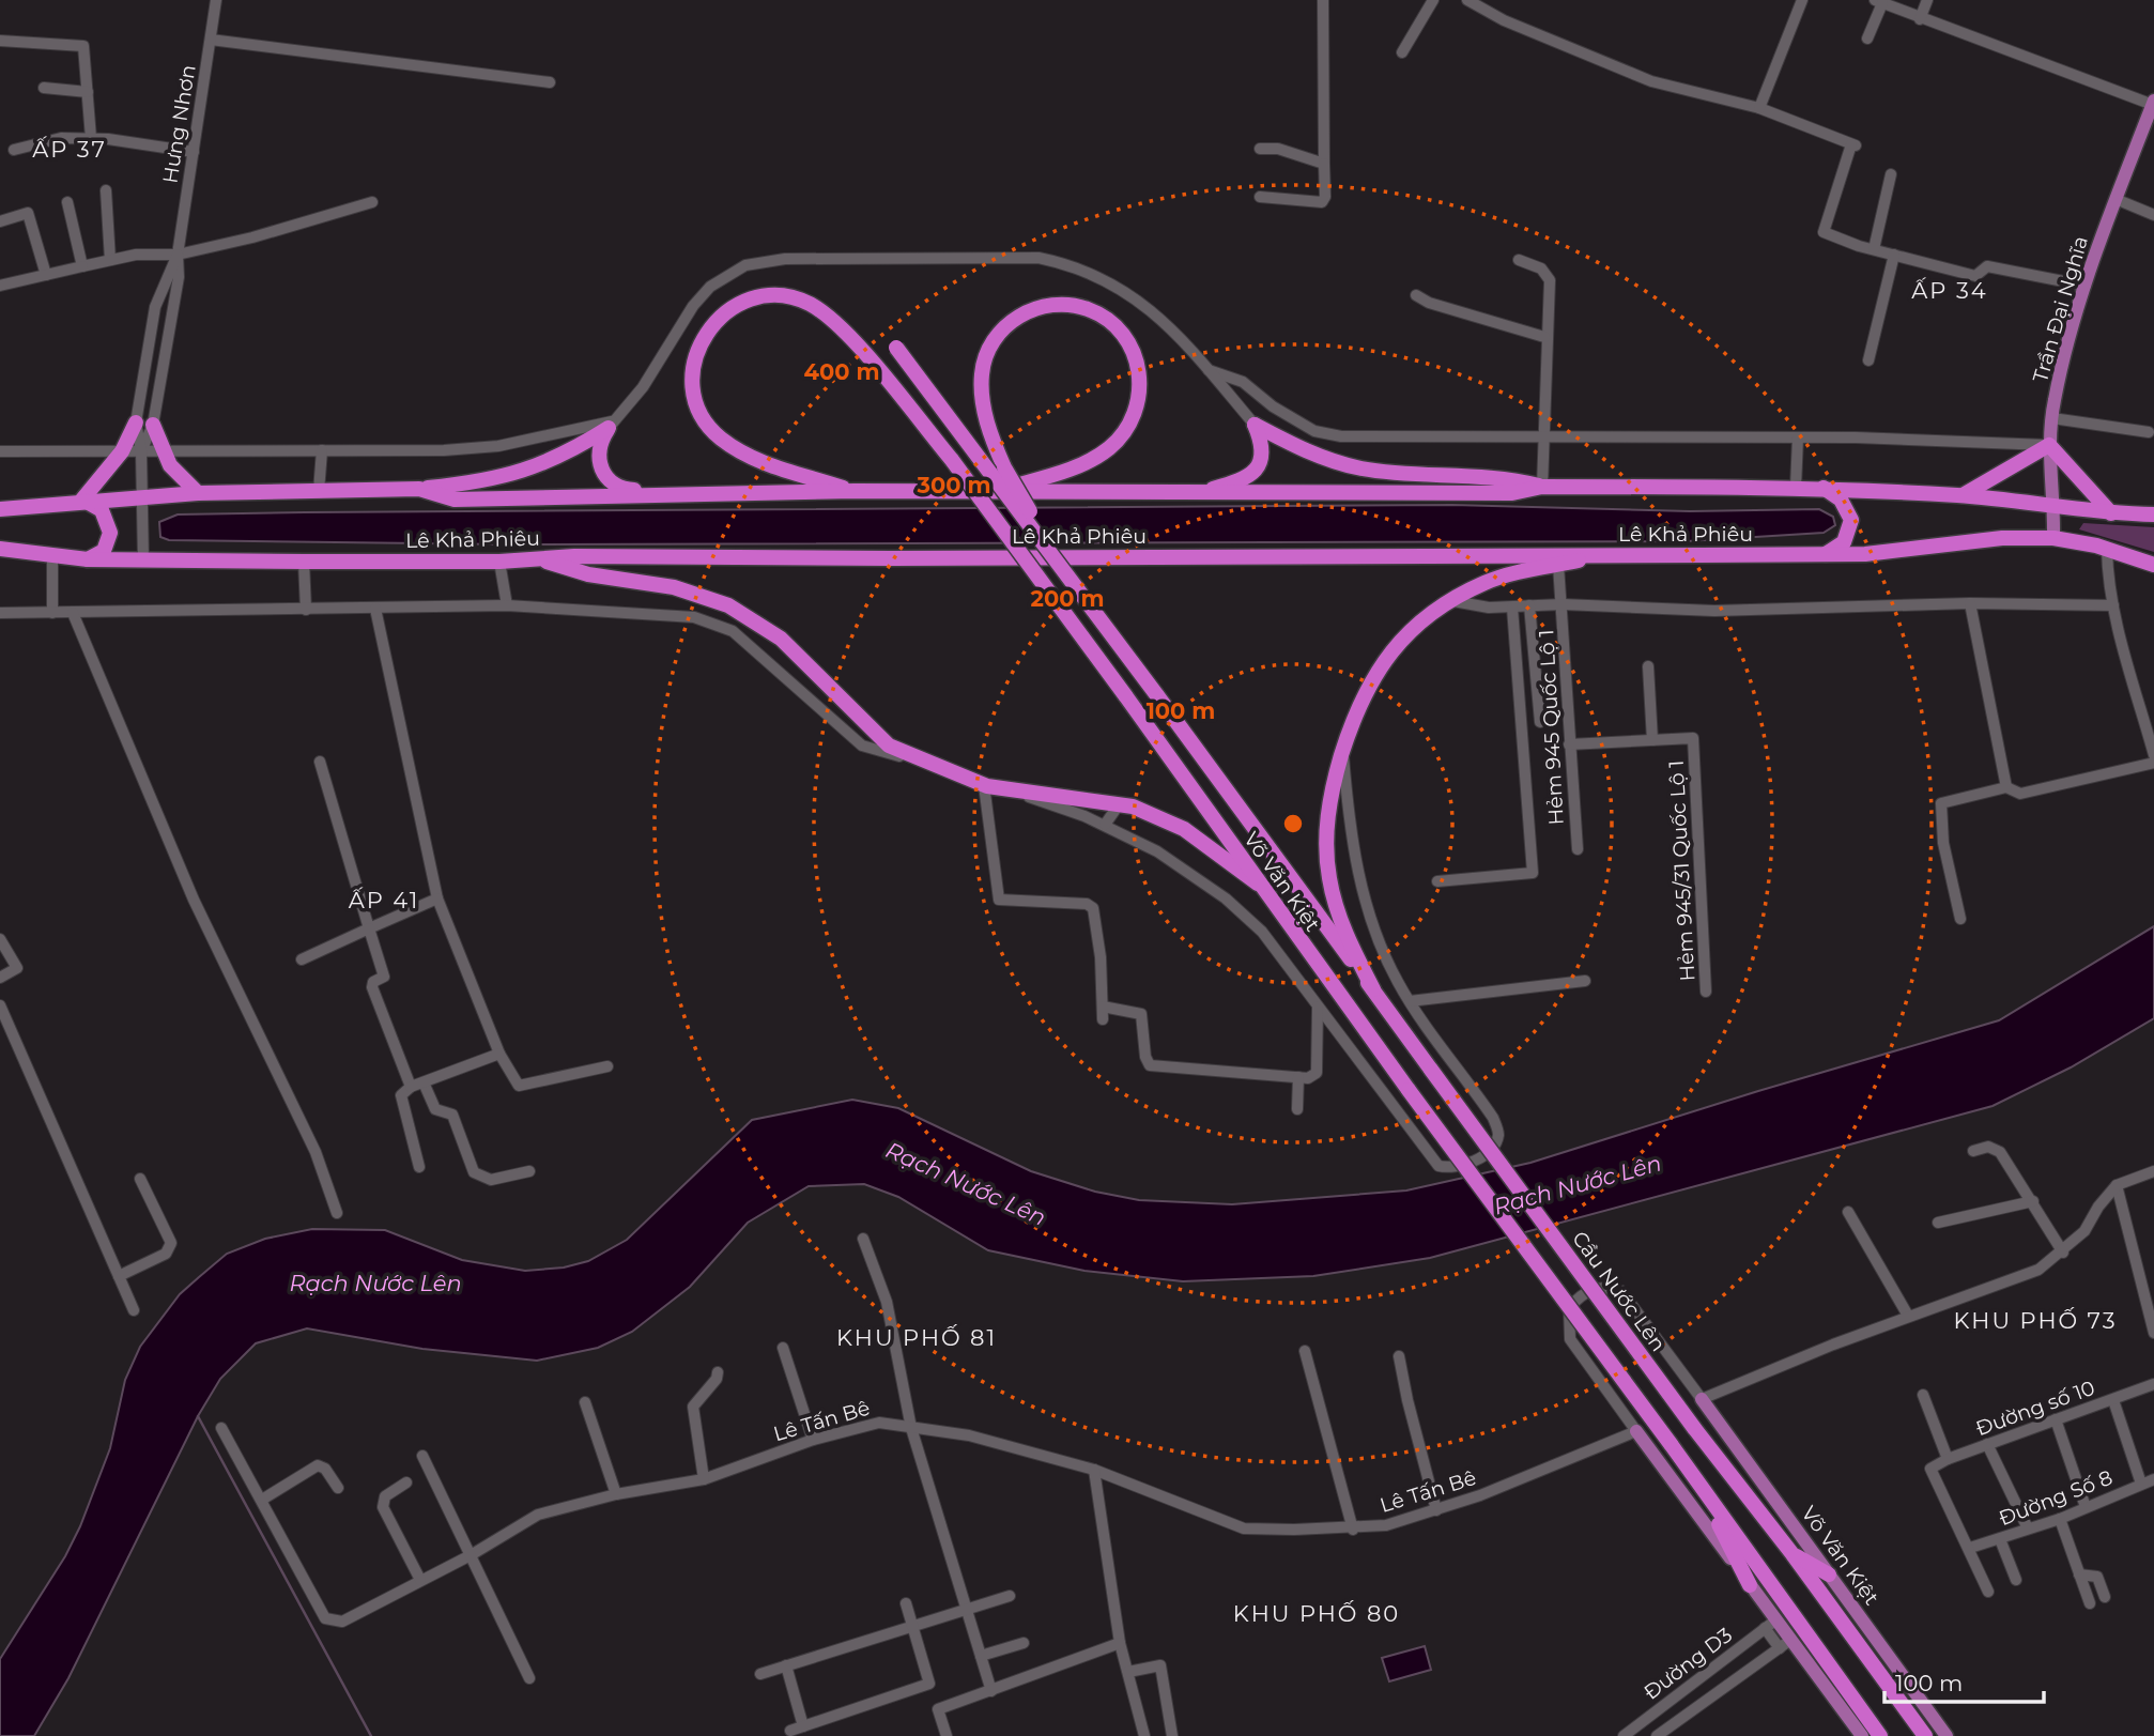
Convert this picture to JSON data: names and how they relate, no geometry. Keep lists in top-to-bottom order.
{
  "streets": {
    "highway": ["Lê Khả Phiêu", "Võ Văn Kiệt", "Cầu Nước Lên"],
    "main road": ["Trần Đại Nghĩa"],
    "street": [
      "Hưng Nhơn",
      "Hẻm 945 Quốc Lộ 1",
      "Hẻm 945/31 Quốc Lộ 1",
      "Đường số 10",
      "Lê Tấn Bê",
      "Đường Số 8",
      "Đường D3"
    ]
  },
  "crossings": [
    ["Hưng Nhơn", "Lê Khả Phiêu"],
    ["Trần Đại Nghĩa", "Lê Khả Phiêu"],
    ["Lê Khả Phiêu", "Võ Văn Kiệt"],
    ["Hẻm 945 Quốc Lộ 1", "Hẻm 945/31 Quốc Lộ 1"],
    ["Võ Văn Kiệt", "Cầu Nước Lên"],
    ["Đường số 10", "Đường Số 8"]
  ],
  "districts": [
    "ẤP 37",
    "ẤP 34",
    "ẤP 41",
    "KHU PHỐ 73",
    "KHU PHỐ 81",
    "KHU PHỐ 80"
  ],
  "water": ["Rạch Nước Lên"],
  "scale_bar": "100 m",
  "rings": [
    "400 m",
    "300 m",
    "200 m",
    "100 m"
  ]
}
